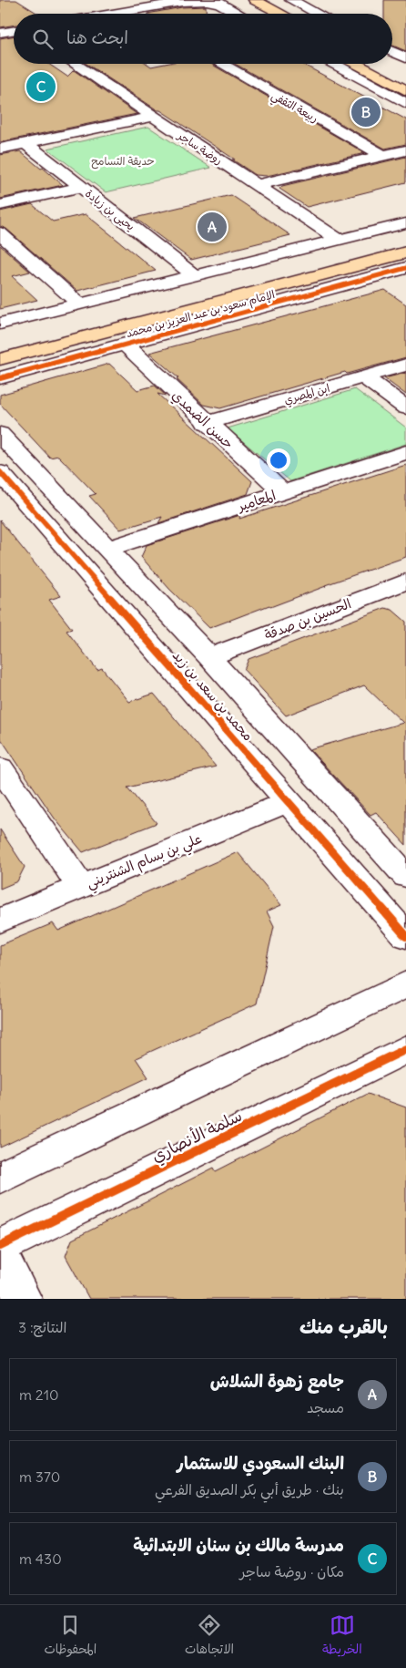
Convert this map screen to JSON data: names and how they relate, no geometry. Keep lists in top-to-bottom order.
{
  "streets": {
    "main road": ["الإمام سعود بن عبد العزيز بن محمد"],
    "street": [
      "ربيعة الثقفي",
      "روضة ساجر",
      "يحيى بن زيادة",
      "ابن المصري",
      "حسن الضمدي",
      "المعامير",
      "الحسين بن صدقة",
      "محمد بن سعد بن زيد",
      "علي بن بسام الشنتريني",
      "سلمة الأنصاري"
    ]
  },
  "crossings": [
    ["الإمام سعود بن عبد العزيز بن محمد", "حسن الضمدي"],
    ["ابن المصري", "حسن الضمدي"],
    ["حسن الضمدي", "المعامير"],
    ["المعامير", "محمد بن سعد بن زيد"],
    ["الحسين بن صدقة", "محمد بن سعد بن زيد"],
    ["محمد بن سعد بن زيد", "علي بن بسام الشنتريني"]
  ],
  "parks": ["حديقة التسامح"],
  "page": {
    "search": "ابحث هنا",
    "pins": ["C", "B", "A"],
    "heading": ["بالقرب منك", "النتائج: 3"],
    "list": [
      {
        "mark": "A",
        "name": "جامع زهوة الشلاش",
        "note": "مسجد",
        "value": "210 m"
      },
      {
        "mark": "B",
        "name": "البنك السعودي للاستثمار",
        "note": "بنك · طريق أبي بكر الصديق الفرعي",
        "value": "370 m"
      },
      {
        "mark": "C",
        "name": "مدرسة مالك بن سنان الابتدائية",
        "note": "مكان · روضة ساجر",
        "value": "430 m"
      }
    ],
    "nav": ["الخريطة", "الاتجاهات", "المحفوظات"]
  }
}
